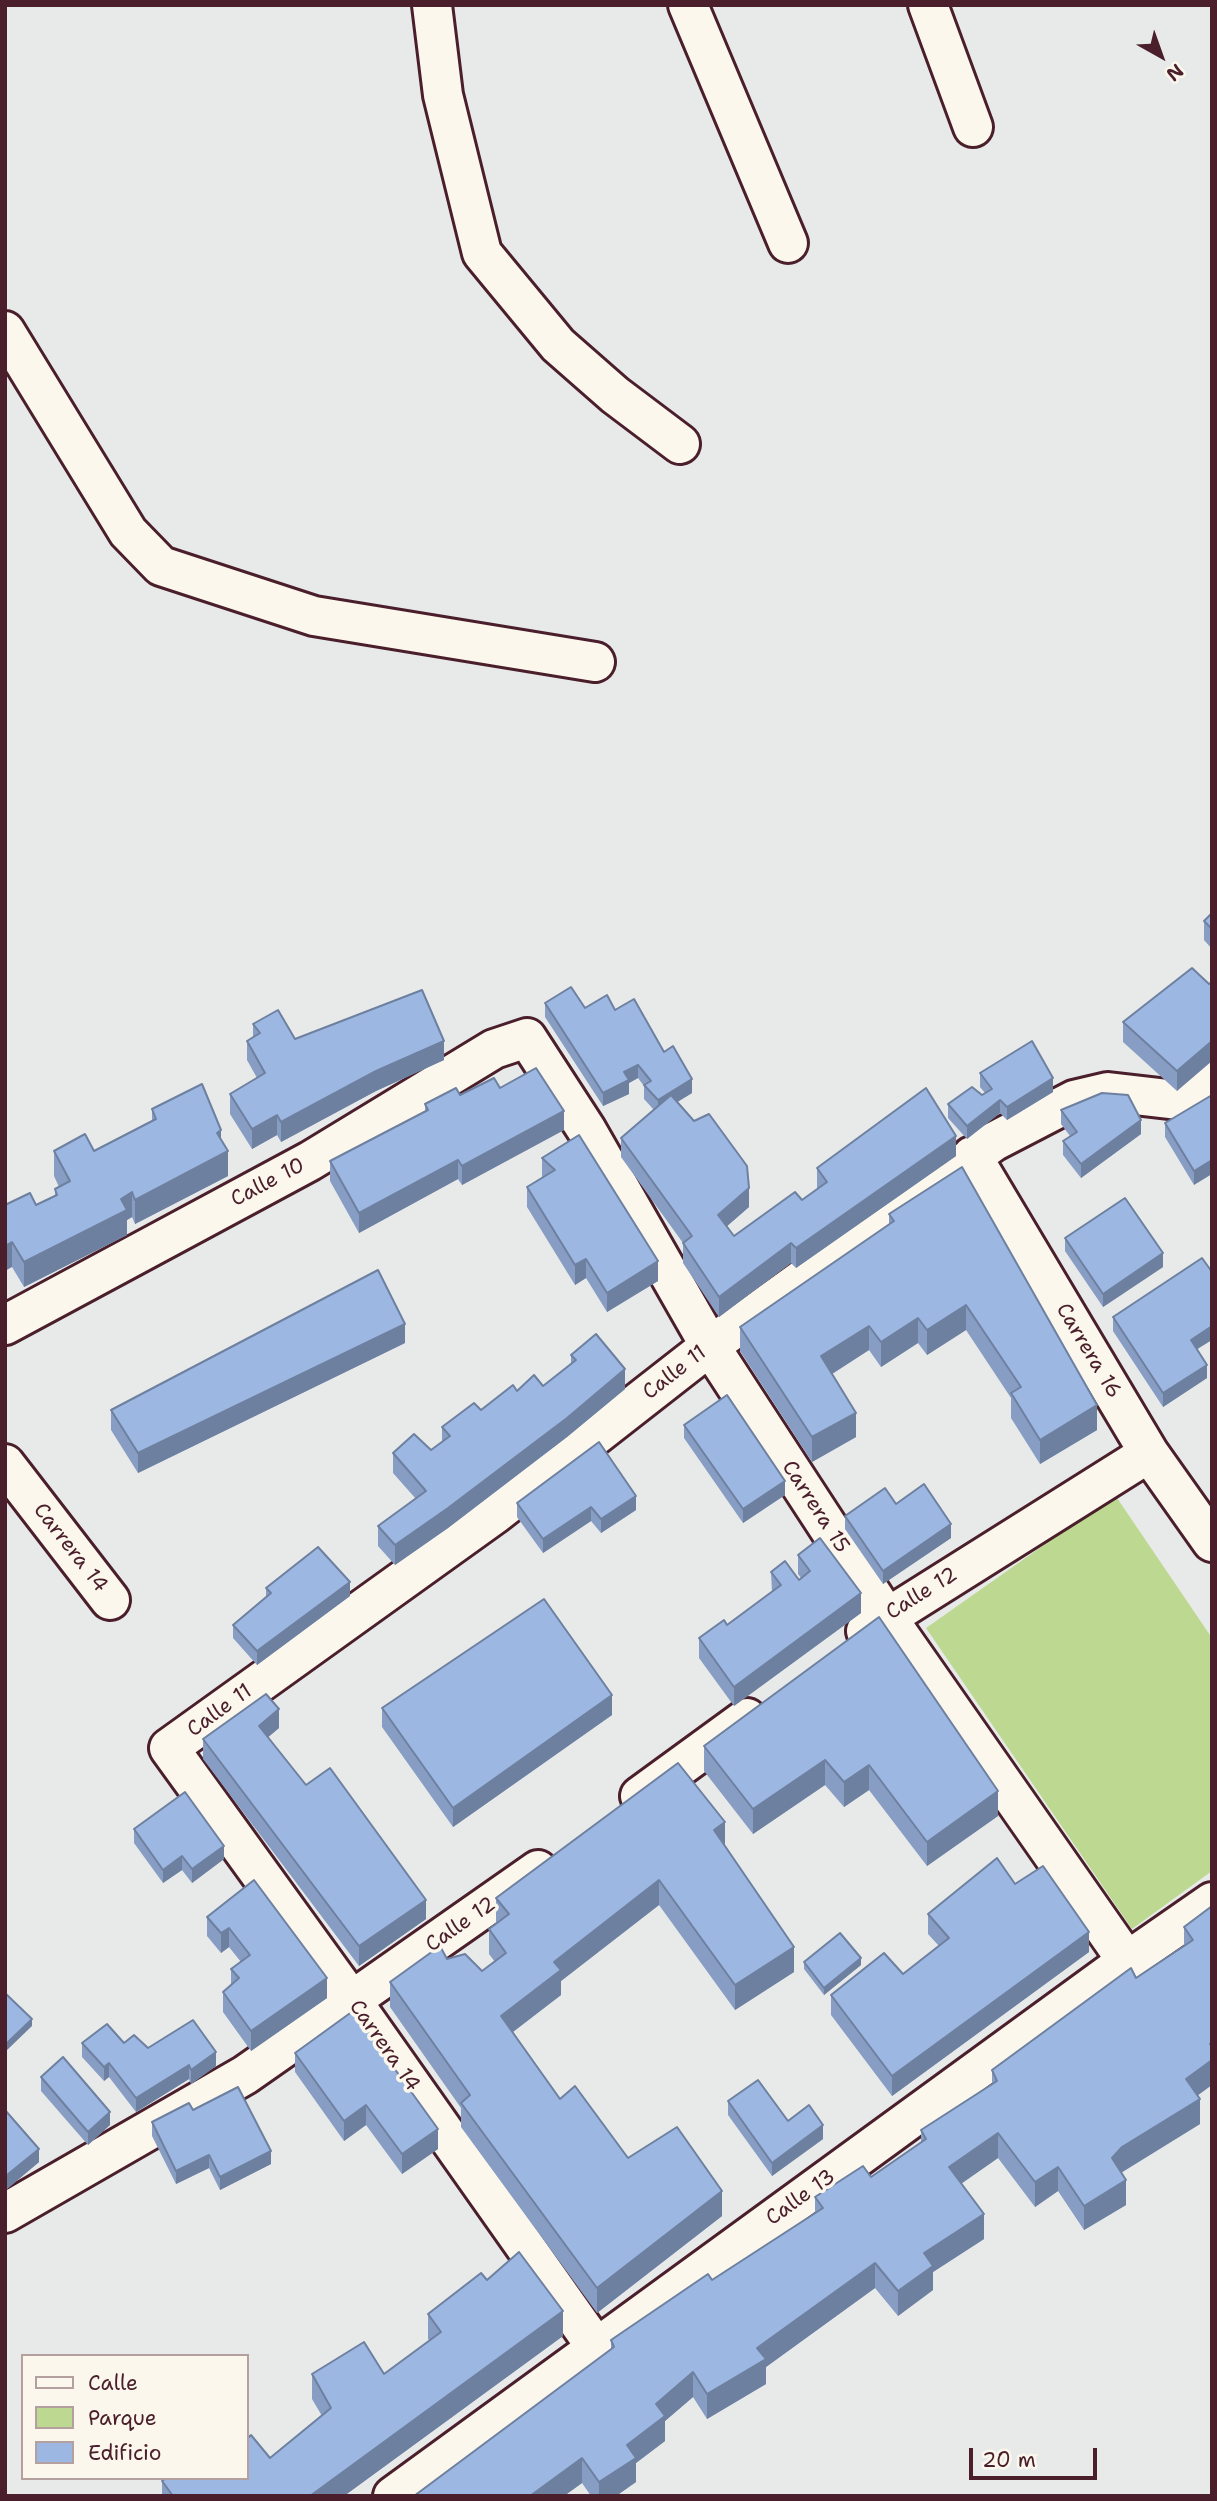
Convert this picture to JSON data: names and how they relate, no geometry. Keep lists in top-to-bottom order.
{
  "streets": {
    "street": [
      "Calle 10",
      "Carrera 16",
      "Calle 11",
      "Carrera 15",
      "Carrera 14",
      "Calle 12",
      "Calle 13"
    ]
  },
  "crossings": [
    ["Calle 10", "Carrera 15"],
    ["Carrera 16", "Calle 11"],
    ["Carrera 16", "Calle 12"],
    ["Calle 11", "Carrera 15"],
    ["Calle 11", "Carrera 14"],
    ["Carrera 15", "Calle 12"],
    ["Carrera 15", "Calle 13"],
    ["Carrera 14", "Calle 12"],
    ["Carrera 14", "Calle 13"]
  ],
  "legend": ["Calle", "Parque", "Edificio"],
  "scale_bar": "20 m",
  "north": "bottom right"
}
